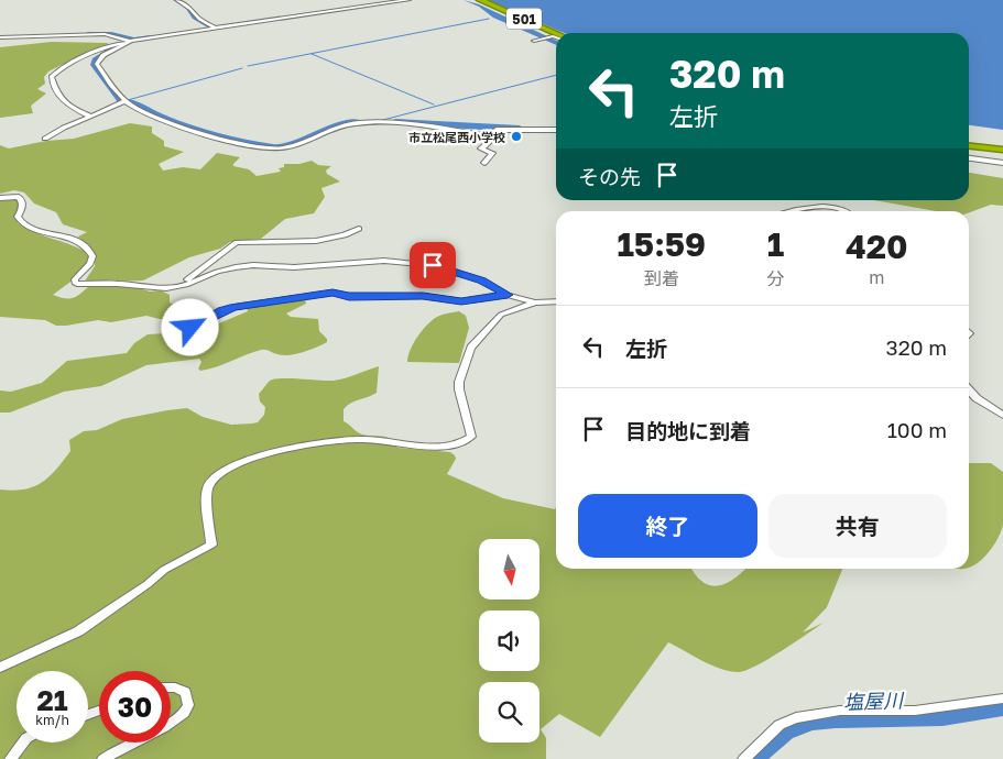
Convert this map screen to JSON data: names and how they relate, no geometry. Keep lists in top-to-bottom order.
{
  "streets": {
    "highway": ["501"]
  },
  "water": ["塩屋川"],
  "places": ["市立松尾西小学校"],
  "north": "bottom",
  "page": {
    "turn": ["320 m", "左折"],
    "then": "その先",
    "eta": [
      "15:59",
      "到着",
      "1",
      "分",
      "420",
      "m"
    ],
    "list": [
      {
        "name": "左折",
        "value": "320 m"
      },
      {
        "name": "目的地に到着",
        "value": "100 m"
      }
    ],
    "buttons": ["終了", "共有"],
    "speed": "21 km/h",
    "limit": "30"
  }
}
